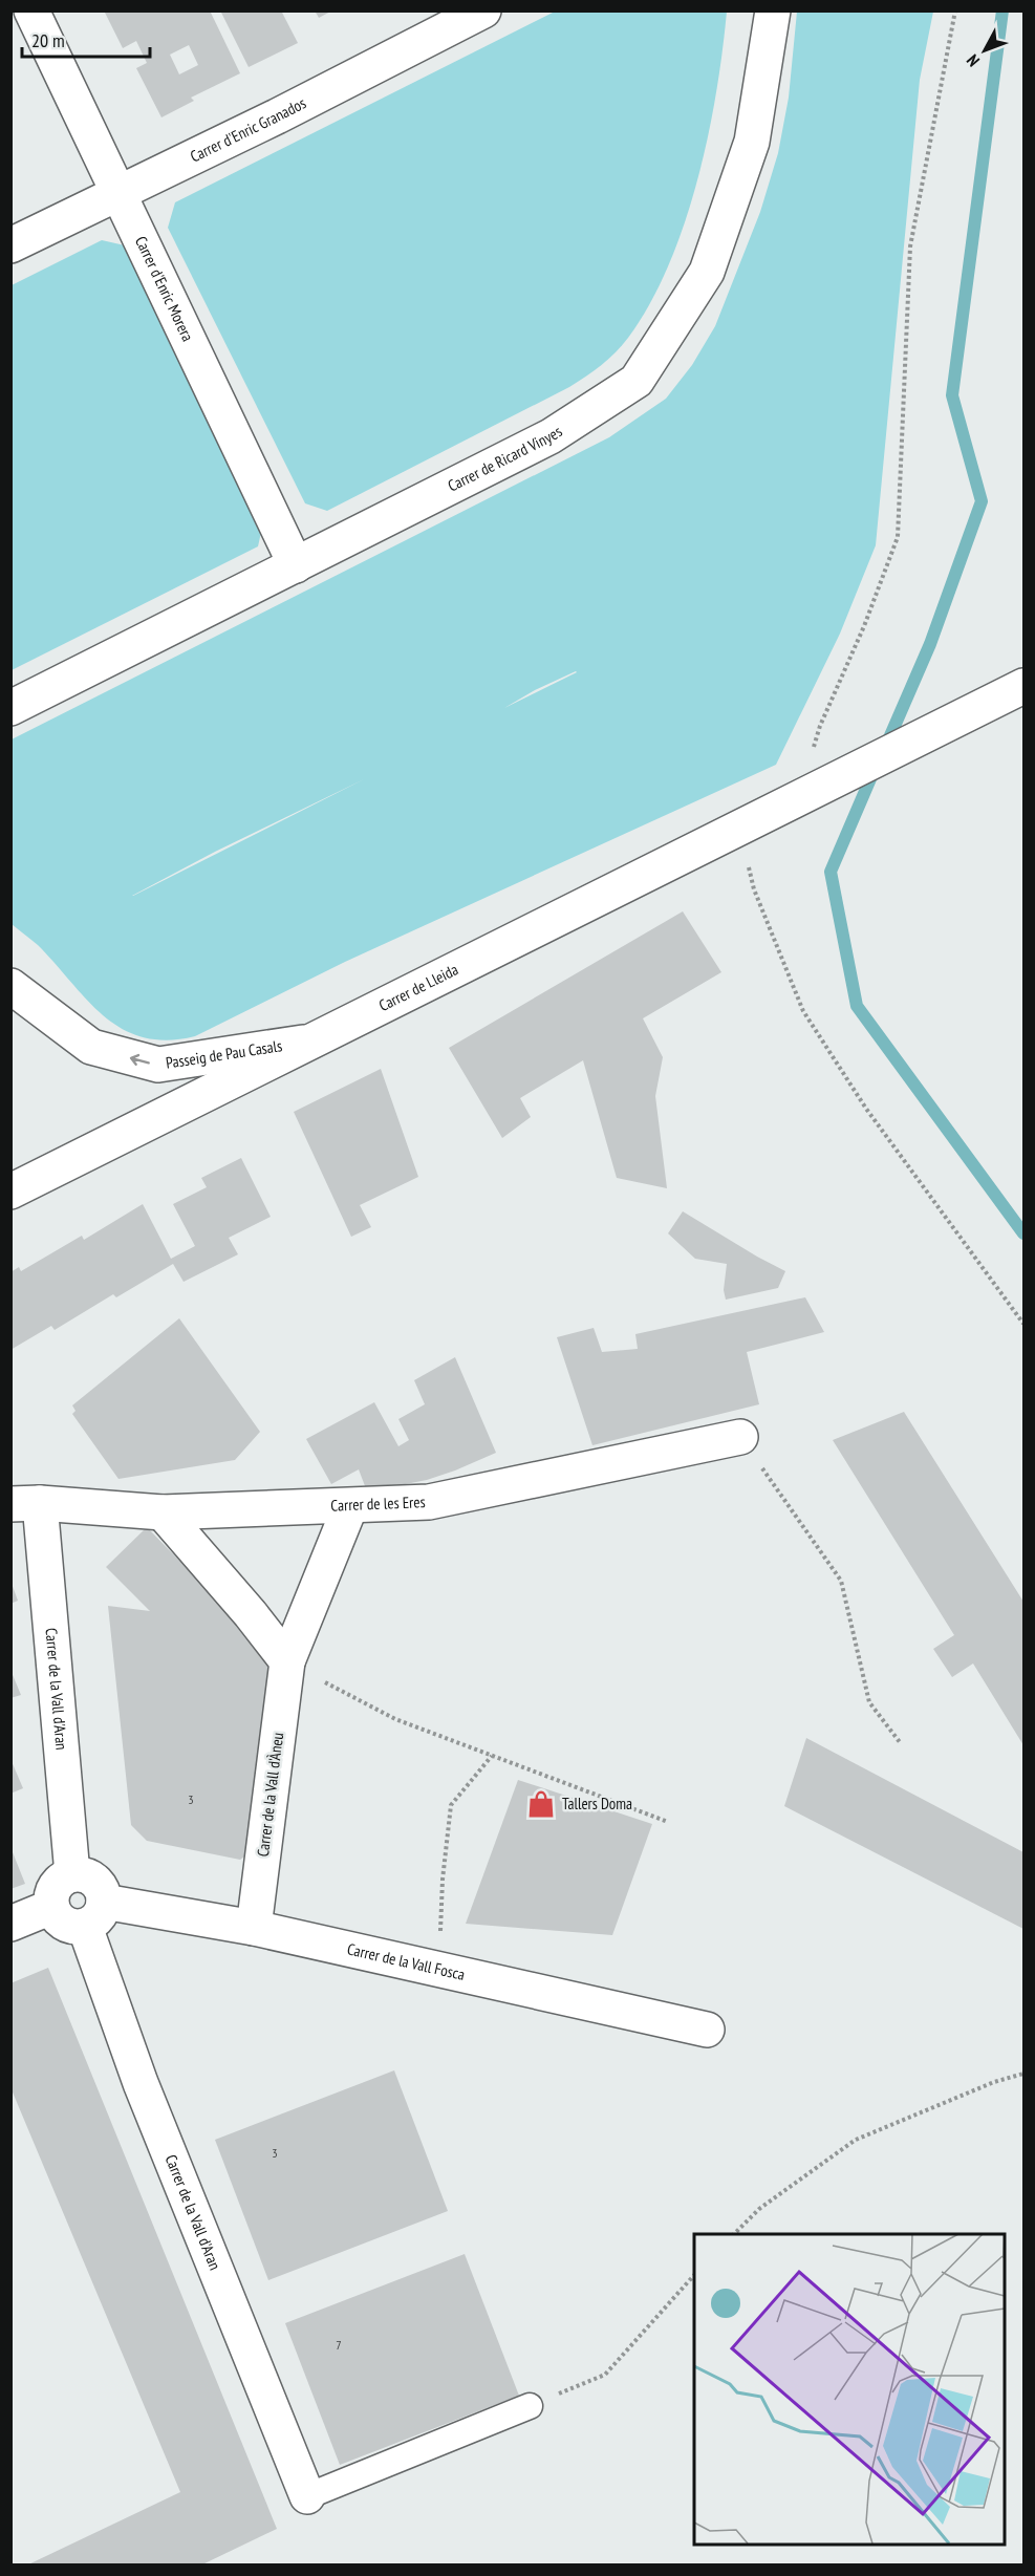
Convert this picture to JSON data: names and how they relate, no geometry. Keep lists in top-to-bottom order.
{
  "streets": {
    "street": [
      "Carrer d'Enric Granados",
      "Carrer d'Enric Morera",
      "Carrer de Ricard Vinyes",
      "Carrer de Lleida",
      "Passeig de Pau Casals",
      "Carrer de les Eres",
      "Carrer de la Vall d'Aran",
      "Carrer de la Vall d'Àneu",
      "Carrer de la Vall Fosca"
    ]
  },
  "crossings": [
    ["Carrer d'Enric Granados", "Carrer d'Enric Morera"],
    ["Carrer d'Enric Morera", "Carrer de Ricard Vinyes"],
    ["Carrer de Lleida", "Passeig de Pau Casals"],
    ["Carrer de les Eres", "Carrer de la Vall d'Aran"],
    ["Carrer de les Eres", "Carrer de la Vall d'Àneu"],
    ["Carrer de la Vall d'Aran", "Carrer de la Vall Fosca"],
    ["Carrer de la Vall d'Àneu", "Carrer de la Vall Fosca"]
  ],
  "one_way": ["Passeig de Pau Casals"],
  "places": {
    "shop": ["Tallers Doma"]
  },
  "house_numbers": ["3", "3", "7"],
  "scale_bar": "20 m",
  "north": "bottom left"
}
